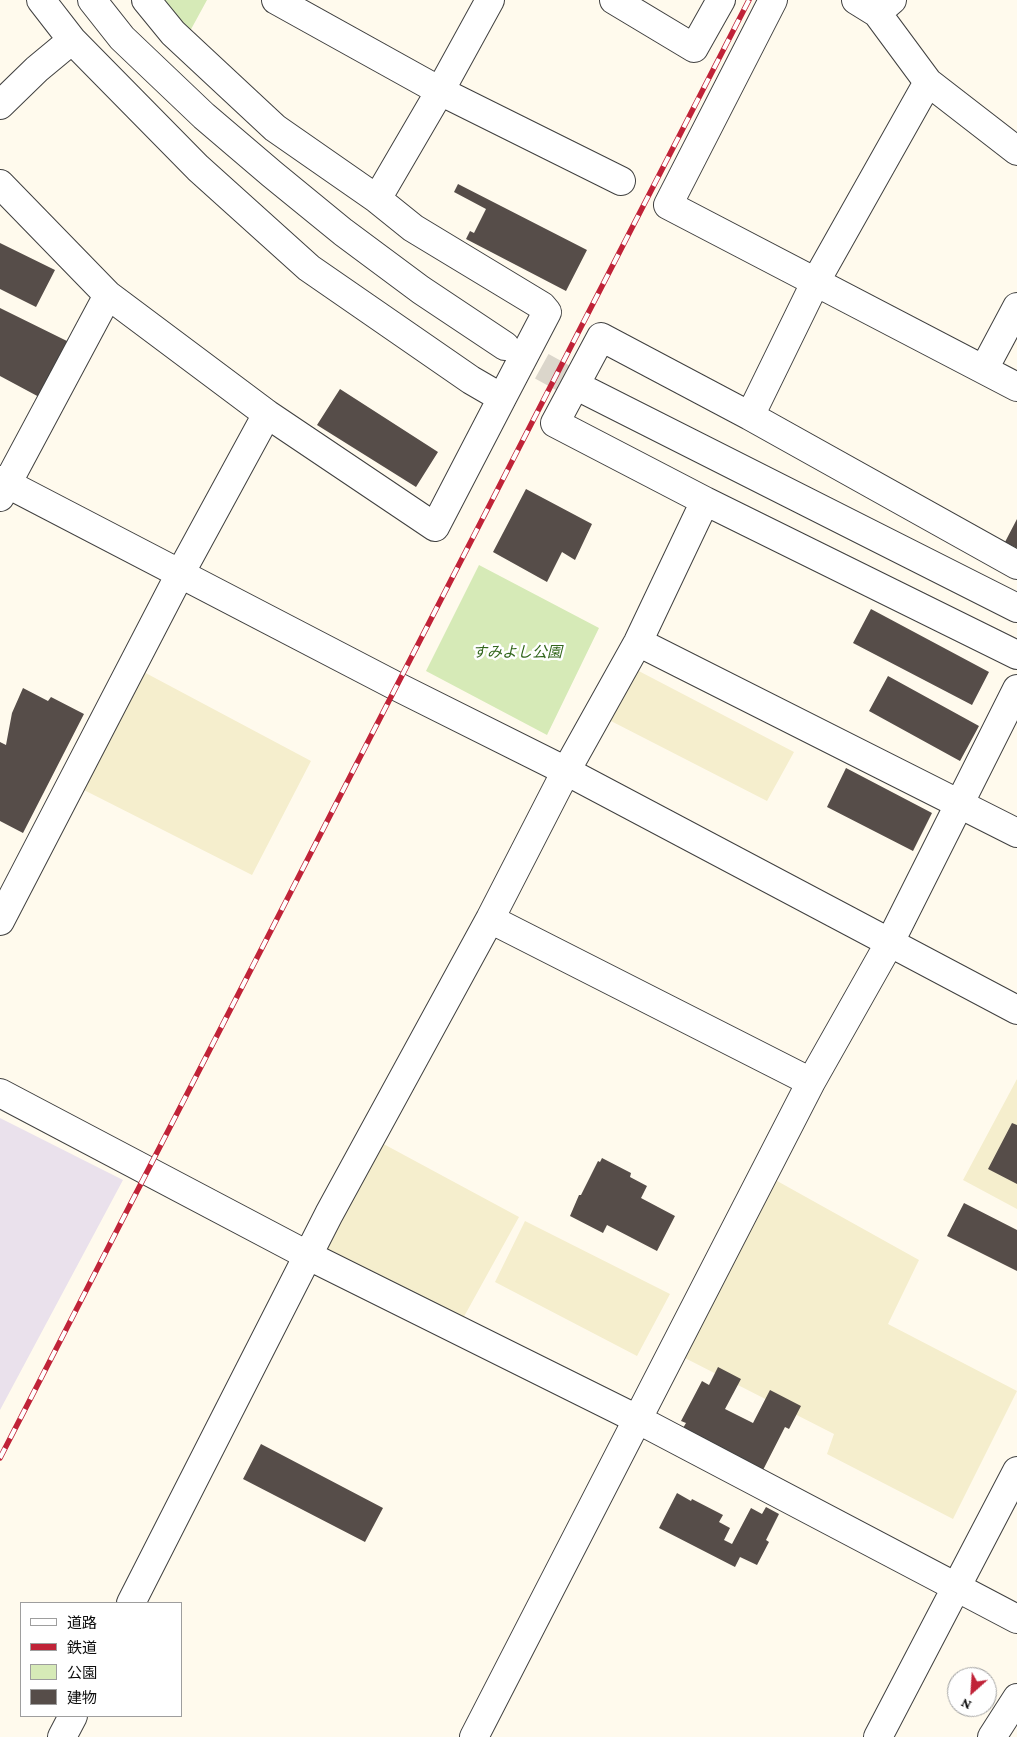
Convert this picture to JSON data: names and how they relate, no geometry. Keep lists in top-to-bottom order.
{
  "parks": ["すみよし公園"],
  "legend": [
    "道路",
    "鉄道",
    "公園",
    "建物"
  ],
  "north": "bottom left"
}
